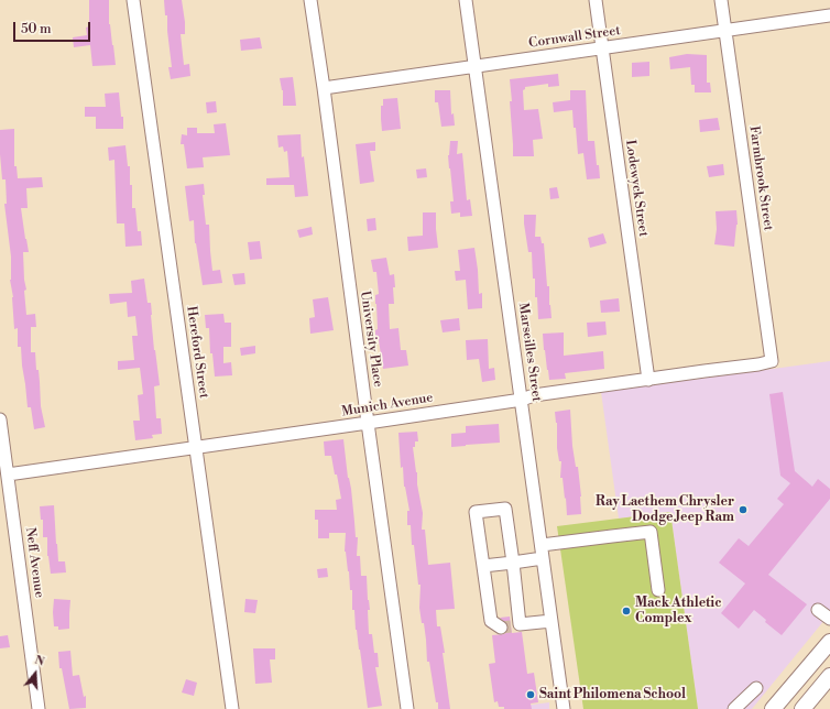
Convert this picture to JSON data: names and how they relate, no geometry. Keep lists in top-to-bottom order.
{
  "streets": {
    "street": [
      "Cornwall Street",
      "Farmbrook Street",
      "Lodewyck Street",
      "University Place",
      "Hereford Street",
      "Marseilles Street",
      "Munich Avenue",
      "Neff Avenue"
    ]
  },
  "crossings": [
    ["Cornwall Street", "Farmbrook Street"],
    ["Cornwall Street", "Lodewyck Street"],
    ["Cornwall Street", "University Place"],
    ["Cornwall Street", "Marseilles Street"],
    ["Farmbrook Street", "Munich Avenue"],
    ["Lodewyck Street", "Munich Avenue"],
    ["University Place", "Munich Avenue"],
    ["Hereford Street", "Munich Avenue"],
    ["Marseilles Street", "Munich Avenue"],
    ["Munich Avenue", "Neff Avenue"]
  ],
  "places": ["Ray Laethem Chrysler Dodge Jeep Ram", "Mack Athletic Complex", "Saint Philomena School"],
  "scale_bar": "50 m",
  "north": "top"
}
